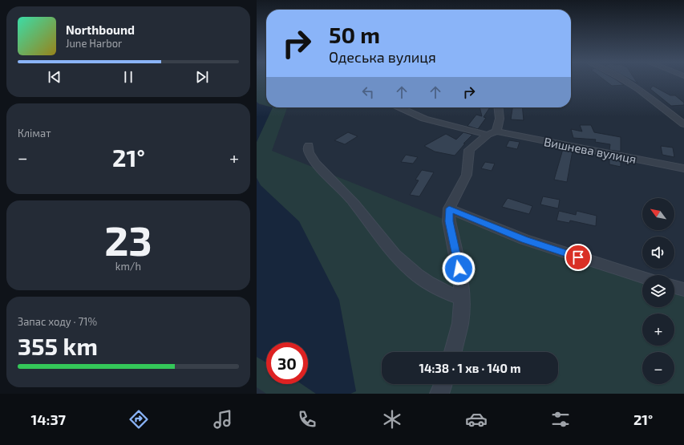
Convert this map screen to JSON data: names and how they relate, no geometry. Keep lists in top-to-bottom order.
{
  "streets": {
    "street": ["Вишнева вулиця"]
  },
  "north": "top left",
  "page": {
    "turn": ["50 m", "Одеська вулиця"],
    "song": ["Northbound", "June Harbor"],
    "tile": [
      "Клімат",
      ["23", "km/h"],
      ["Запас ходу · 71%", "355 km"]
    ],
    "heat": ["−", "21°", "+"],
    "map_buttons": ["+", "−"],
    "limit": "30",
    "trip": "14:38 · 1 хв · 140 m",
    "tabs": ["14:37", "21°"]
  }
}
